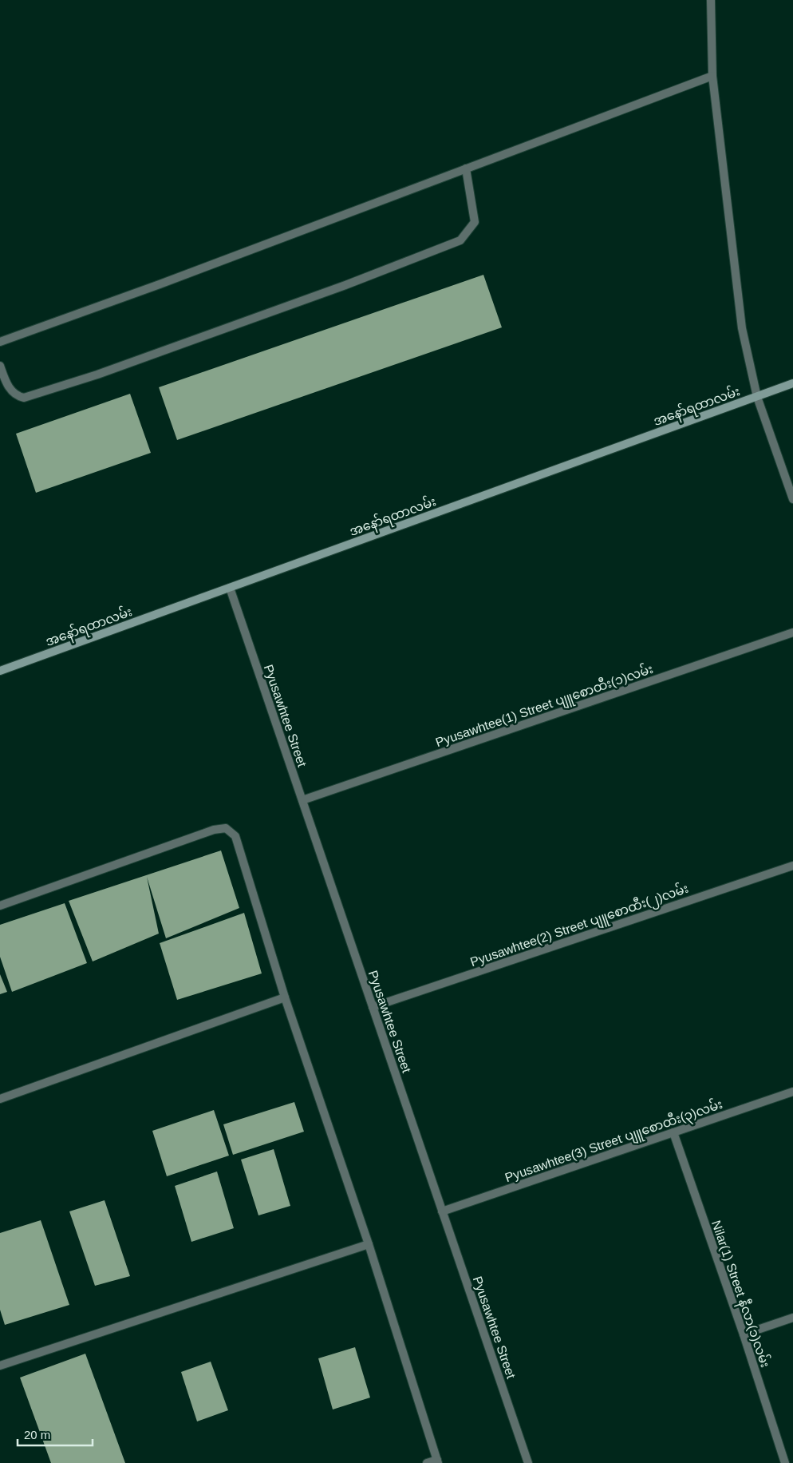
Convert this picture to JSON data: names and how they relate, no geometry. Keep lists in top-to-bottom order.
{
  "streets": {
    "main road": ["အနော်ရထာလမ်း"],
    "street": [
      "Pyusawhtee(1) Street ပျူစောထီး(၁)လမ်း",
      "Pyusawhtee Street",
      "Pyusawhtee(2) Street ပျူစောထီး(၂)လမ်း",
      "Pyusawhtee(3) Street ပျူစောထီး(၃)လမ်း",
      "Nilar(1) Street နီလာ(၁)လမ်း"
    ]
  },
  "crossings": [
    ["အနော်ရထာလမ်း", "Pyusawhtee Street"],
    ["Pyusawhtee(1) Street ပျူစောထီး(၁)လမ်း", "Pyusawhtee Street"],
    ["Pyusawhtee Street", "Pyusawhtee(2) Street ပျူစောထီး(၂)လမ်း"],
    ["Pyusawhtee Street", "Pyusawhtee(3) Street ပျူစောထီး(၃)လမ်း"],
    ["Pyusawhtee(3) Street ပျူစောထီး(၃)လမ်း", "Nilar(1) Street နီလာ(၁)လမ်း"]
  ],
  "scale_bar": "20 m"
}
